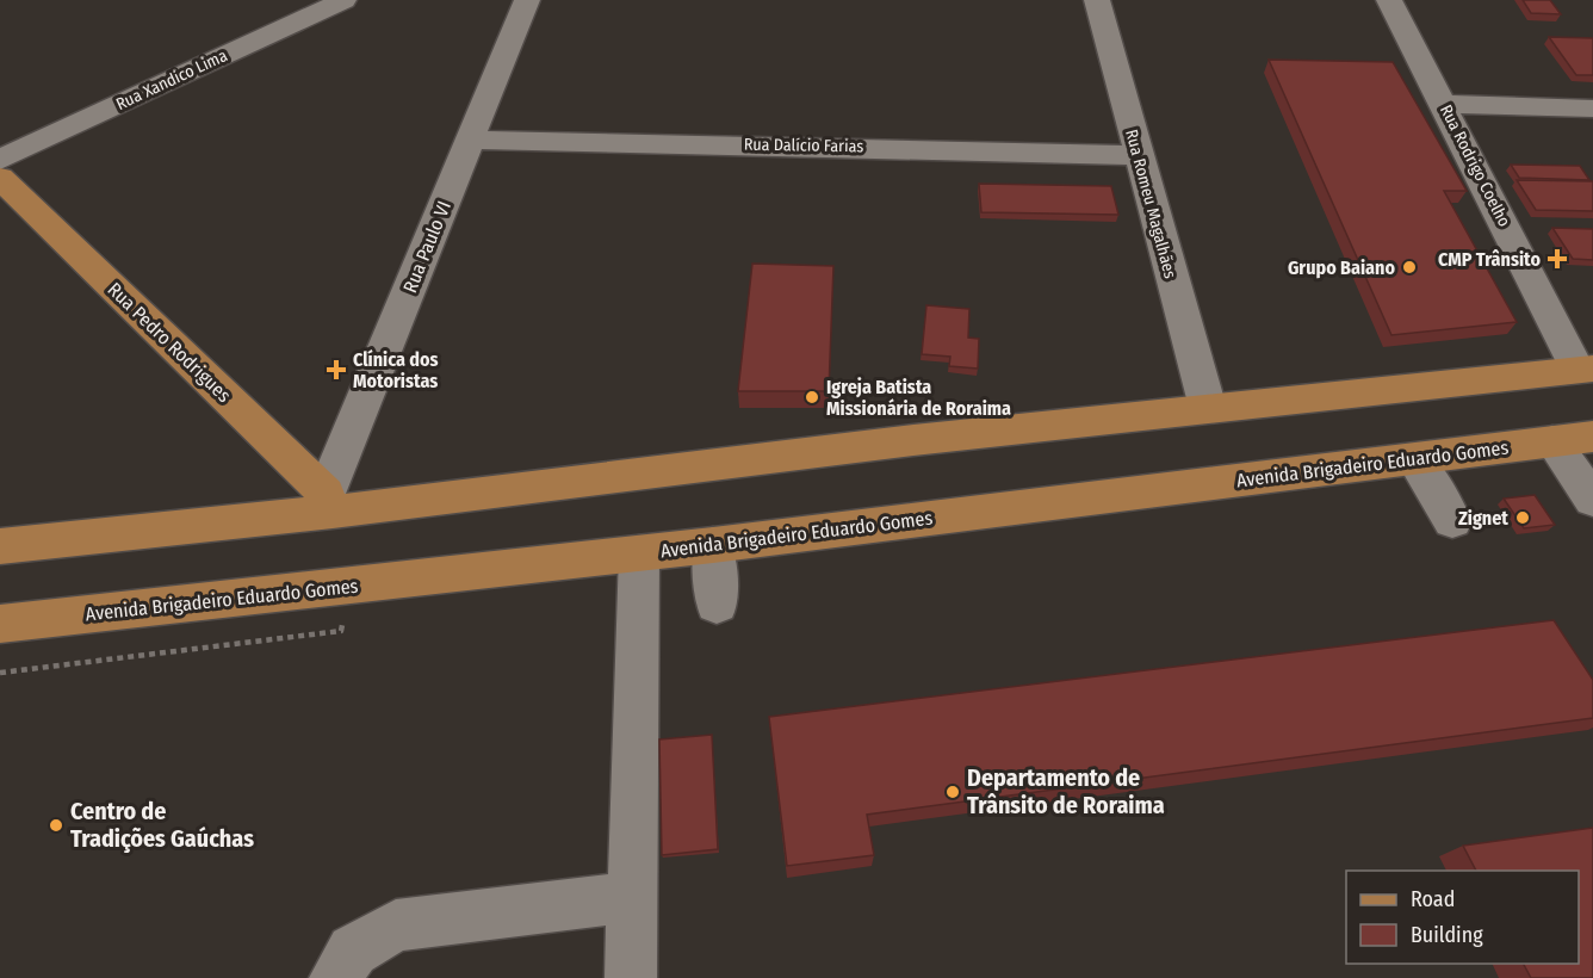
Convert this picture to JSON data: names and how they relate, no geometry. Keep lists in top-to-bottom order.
{
  "streets": {
    "main road": ["Rua Pedro Rodrigues", "Avenida Brigadeiro Eduardo Gomes"],
    "street": [
      "Rua Xandico Lima",
      "Rua Dalício Farias",
      "Rua Rodrigo Coelho",
      "Rua Romeu Magalhães",
      "Rua Paulo VI"
    ]
  },
  "crossings": [
    ["Rua Dalício Farias", "Rua Romeu Magalhães"],
    ["Rua Dalício Farias", "Rua Paulo VI"],
    ["Rua Paulo VI", "Rua Pedro Rodrigues"]
  ],
  "places": {
    "health": ["CMP Trânsito", "Clínica dos Motoristas"],
    "other": [
      "Grupo Baiano",
      "Igreja Batista Missionária de Roraima",
      "Zignet",
      "Departamento de Trânsito de Roraima",
      "Centro de Tradições Gaúchas"
    ]
  },
  "legend": ["Road", "Building"]
}
